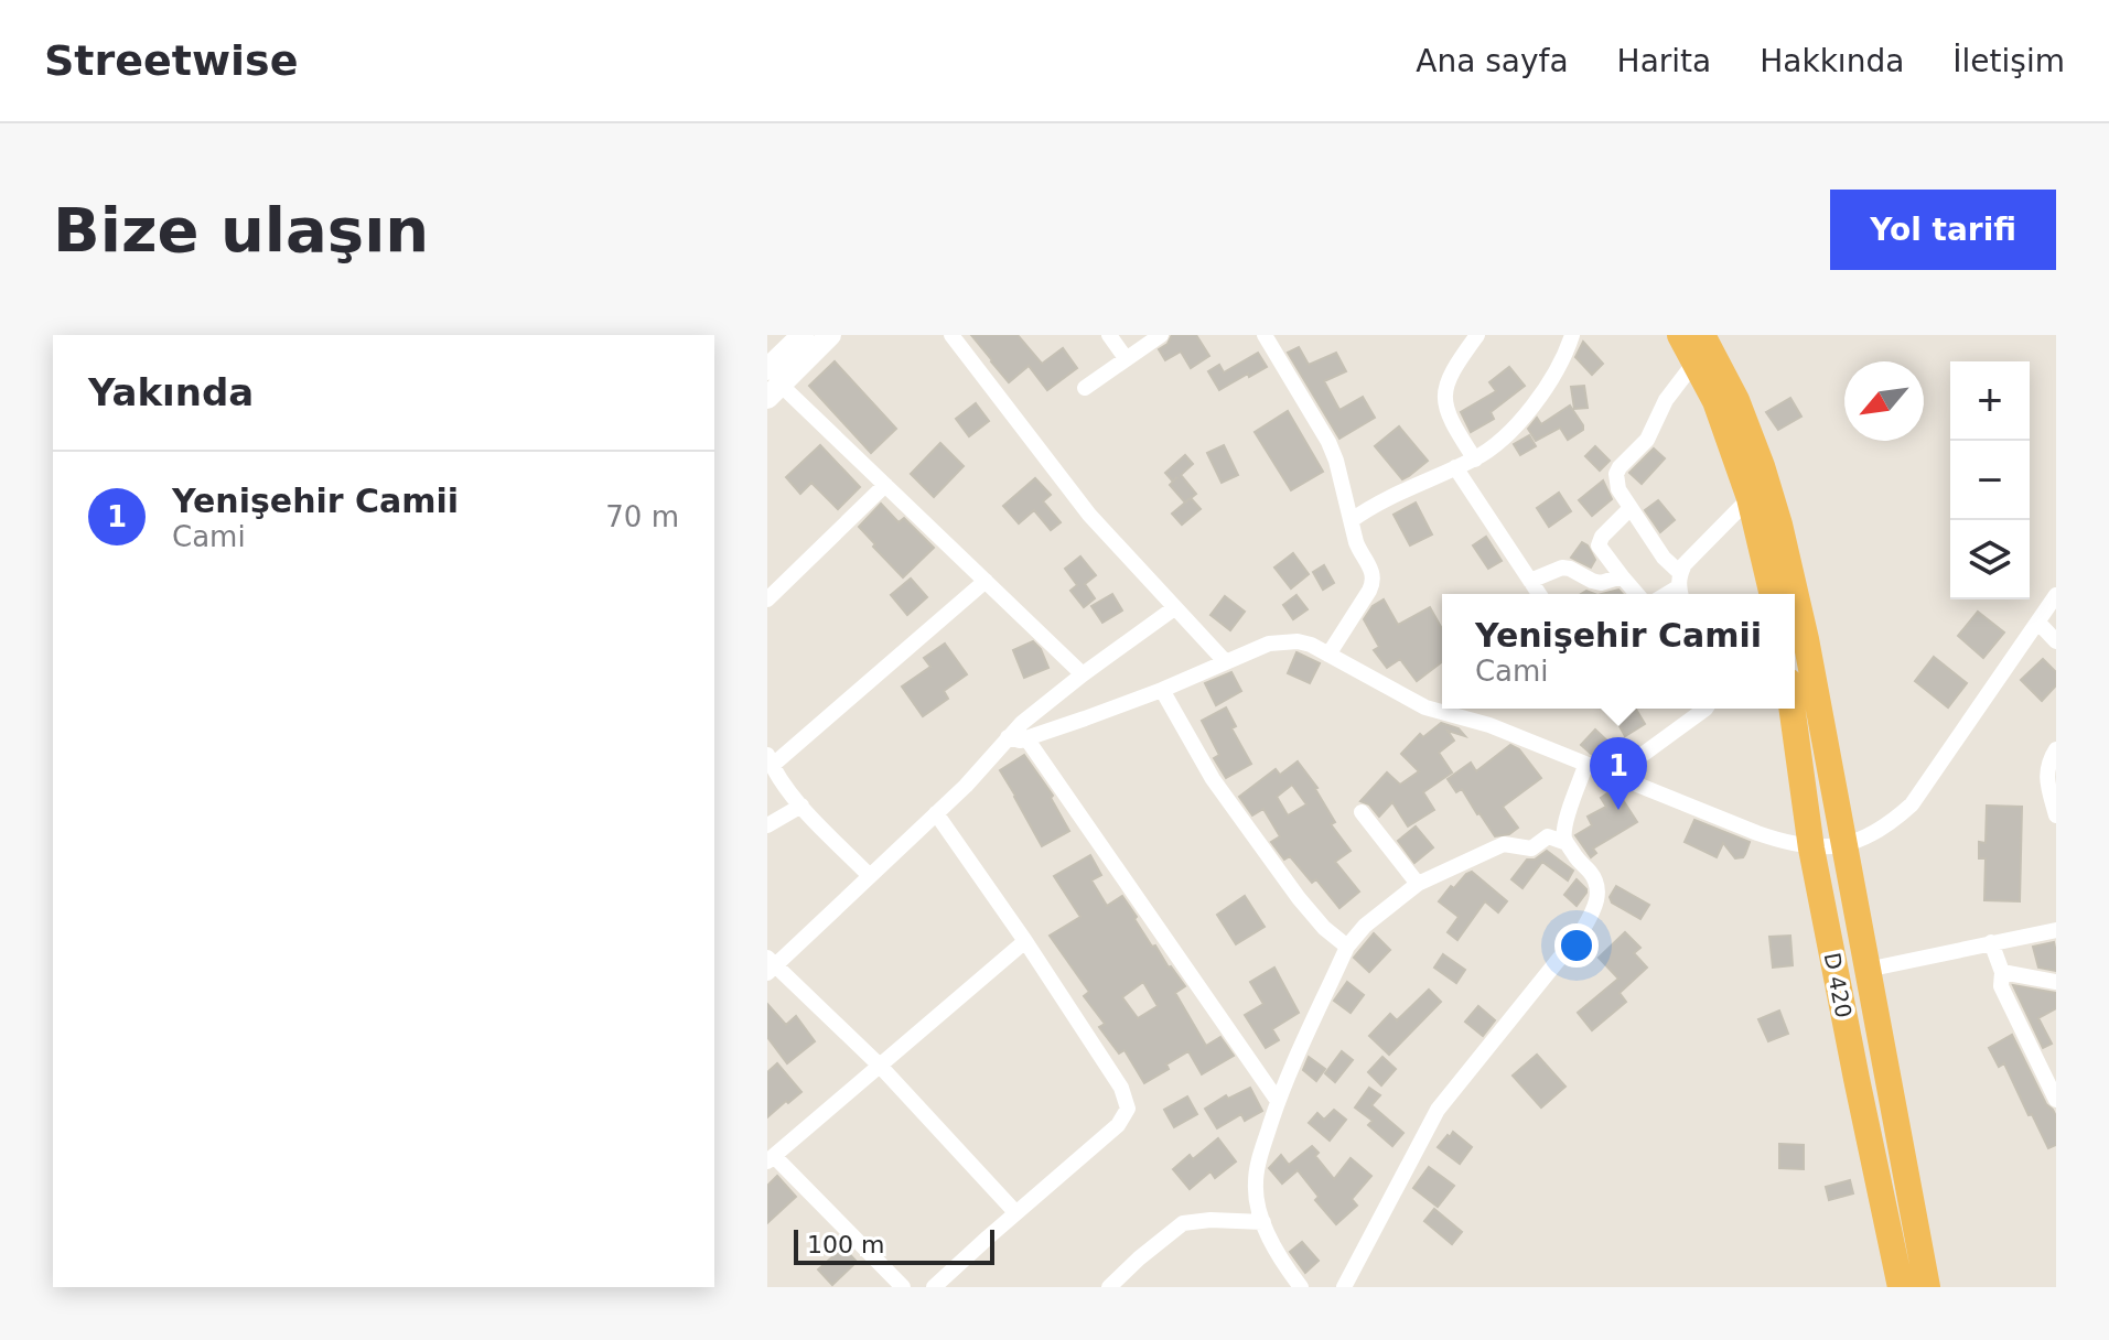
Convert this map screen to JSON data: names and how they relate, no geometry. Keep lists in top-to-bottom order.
{
  "streets": {
    "highway": ["D 420"]
  },
  "scale_bar": "100 m",
  "north": "bottom left",
  "page": {
    "header": "Streetwise",
    "nav": [
      "Ana sayfa",
      "Harita",
      "Hakkında",
      "İletişim"
    ],
    "buttons": "Yol tarifi",
    "title": "Bize ulaşın",
    "heading": "Yakında",
    "map_buttons": ["+", "−"],
    "list": [
      {
        "mark": "1",
        "name": "Yenişehir Camii",
        "note": "Cami",
        "value": "70 m"
      }
    ],
    "popup": ["Yenişehir Camii", "Cami"],
    "pins": "1",
    "scale": "100 m"
  }
}
